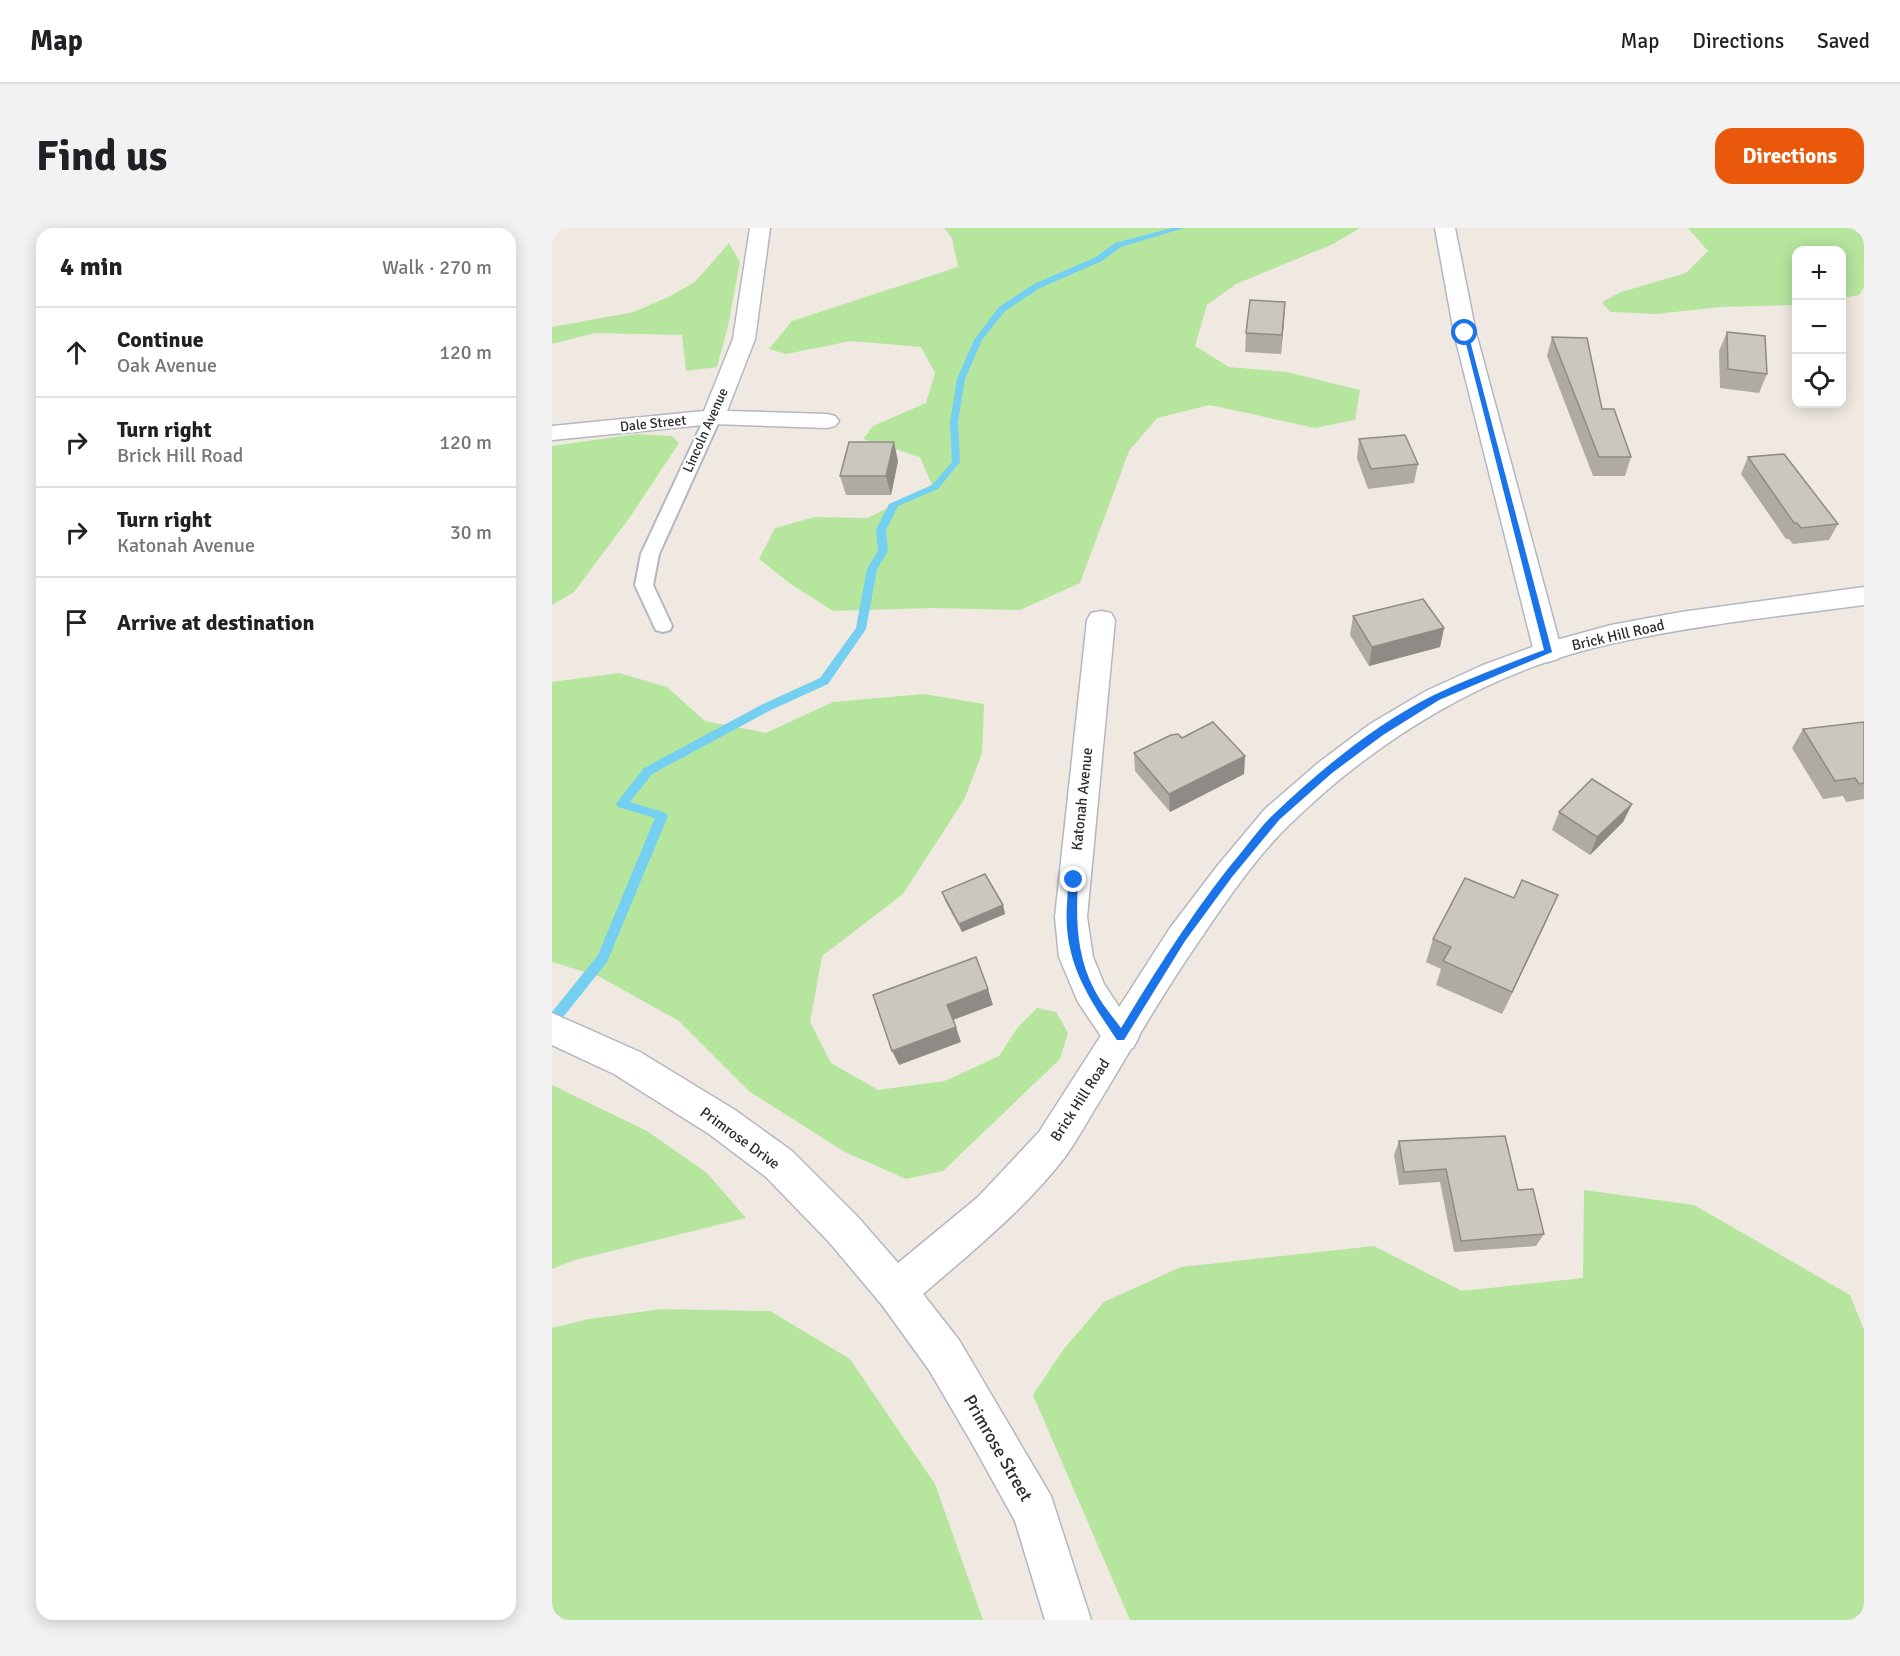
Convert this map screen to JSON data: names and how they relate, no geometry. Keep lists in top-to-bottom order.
{
  "streets": {
    "street": [
      "Dale Street",
      "Lincoln Avenue",
      "Brick Hill Road",
      "Katonah Avenue",
      "Primrose Drive",
      "Primrose Street"
    ]
  },
  "crossings": [
    ["Dale Street", "Lincoln Avenue"],
    ["Brick Hill Road", "Katonah Avenue"],
    ["Brick Hill Road", "Primrose Drive"],
    ["Brick Hill Road", "Primrose Street"],
    ["Primrose Drive", "Primrose Street"]
  ],
  "page": {
    "header": "Map",
    "nav": ["Map", "Directions", "Saved"],
    "buttons": "Directions",
    "title": "Find us",
    "heading": ["4 min", "Walk · 270 m"],
    "map_buttons": ["+", "−"],
    "list": [
      ["Continue", "Oak Avenue", "120 m"],
      ["Turn right", "Brick Hill Road", "120 m"],
      ["Turn right", "Katonah Avenue", "30 m"],
      "Arrive at destination"
    ]
  }
}
